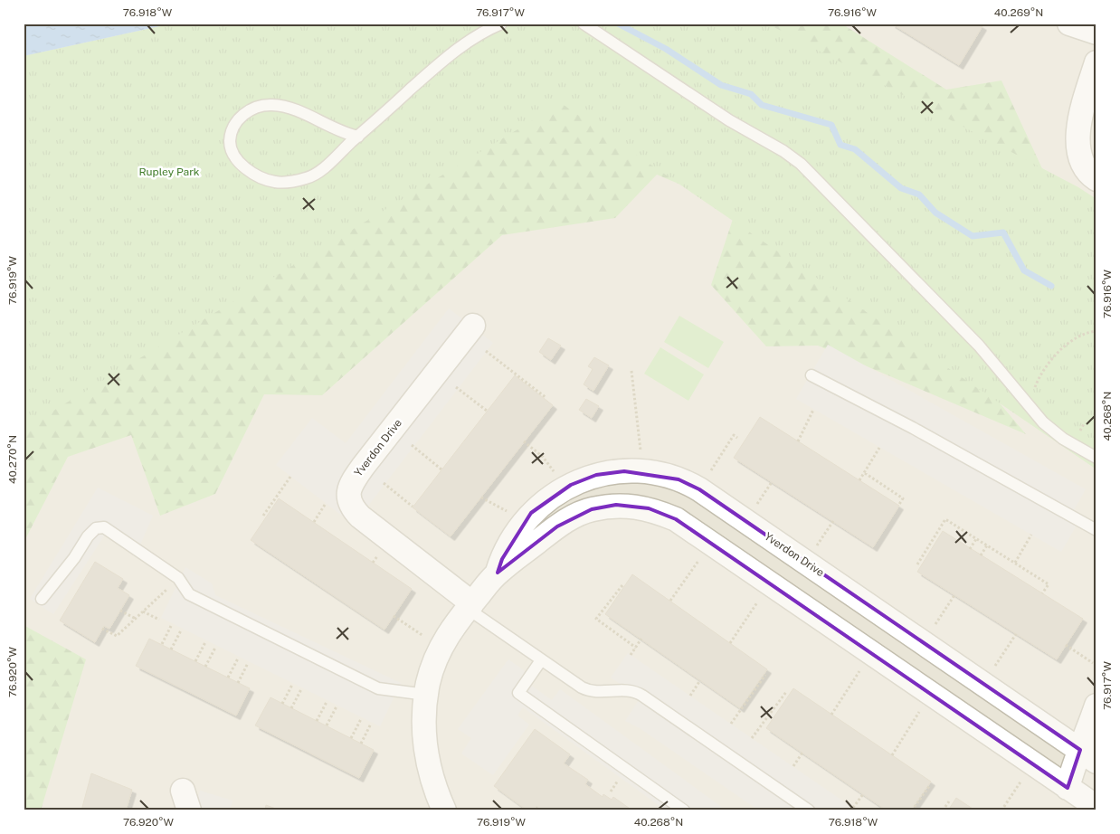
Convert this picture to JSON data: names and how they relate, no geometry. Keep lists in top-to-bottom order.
{
  "streets": {
    "street": ["Yverdon Drive"]
  },
  "parks": ["Rupley Park"],
  "coordinates": [
    "76.918°W",
    "76.917°W",
    "76.916°W",
    "40.269°N",
    "76.919°W",
    "40.268°N",
    "40.270°N",
    "76.920°W"
  ]
}
